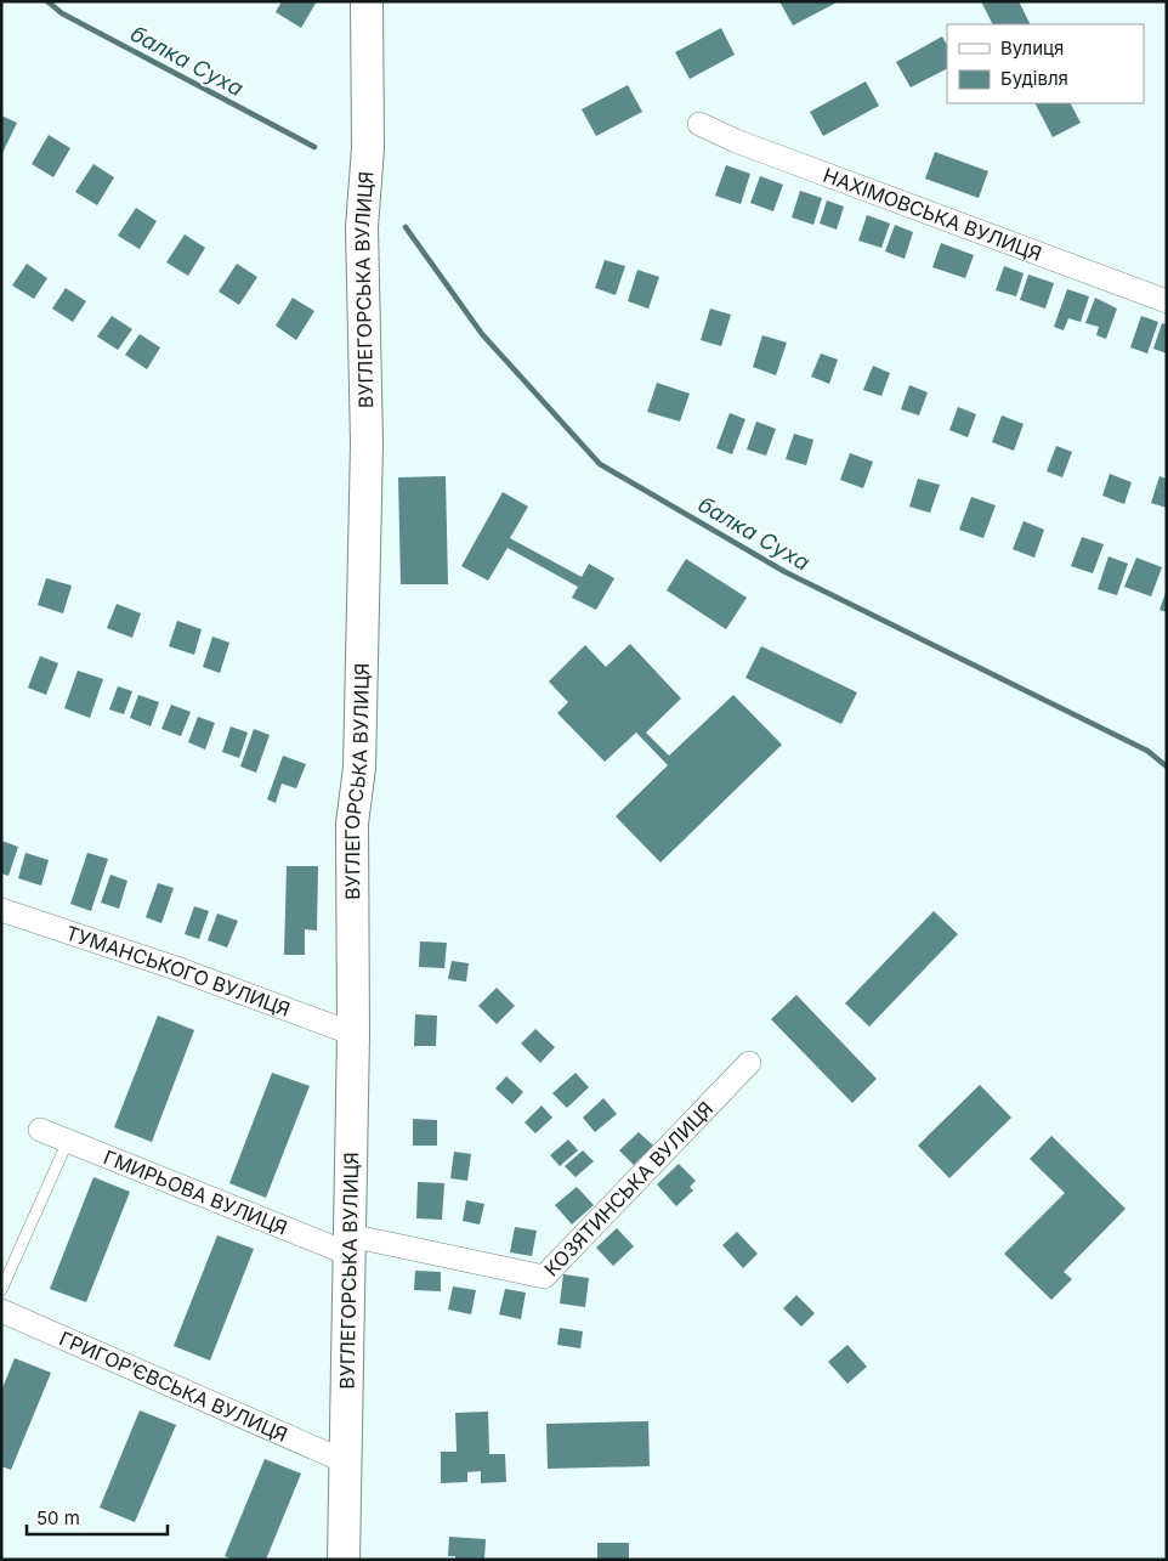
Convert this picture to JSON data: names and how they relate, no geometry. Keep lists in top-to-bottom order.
{
  "streets": {
    "main road": ["ВУГЛЕГОРСЬКА ВУЛИЦЯ"],
    "street": [
      "НАХІМОВСЬКА ВУЛИЦЯ",
      "ТУМАНСЬКОГО ВУЛИЦЯ",
      "КОЗЯТИНСЬКА ВУЛИЦЯ",
      "ГМИРЬОВА ВУЛИЦЯ",
      "ГРИГОР’ЄВСЬКА ВУЛИЦЯ"
    ]
  },
  "crossings": [
    ["ВУГЛЕГОРСЬКА ВУЛИЦЯ", "ТУМАНСЬКОГО ВУЛИЦЯ"],
    ["ВУГЛЕГОРСЬКА ВУЛИЦЯ", "КОЗЯТИНСЬКА ВУЛИЦЯ"],
    ["ВУГЛЕГОРСЬКА ВУЛИЦЯ", "ГМИРЬОВА ВУЛИЦЯ"],
    ["ВУГЛЕГОРСЬКА ВУЛИЦЯ", "ГРИГОР’ЄВСЬКА ВУЛИЦЯ"],
    ["КОЗЯТИНСЬКА ВУЛИЦЯ", "ГМИРЬОВА ВУЛИЦЯ"]
  ],
  "water": ["балка Суха"],
  "legend": ["Вулиця", "Будівля"],
  "scale_bar": "50 m"
}
